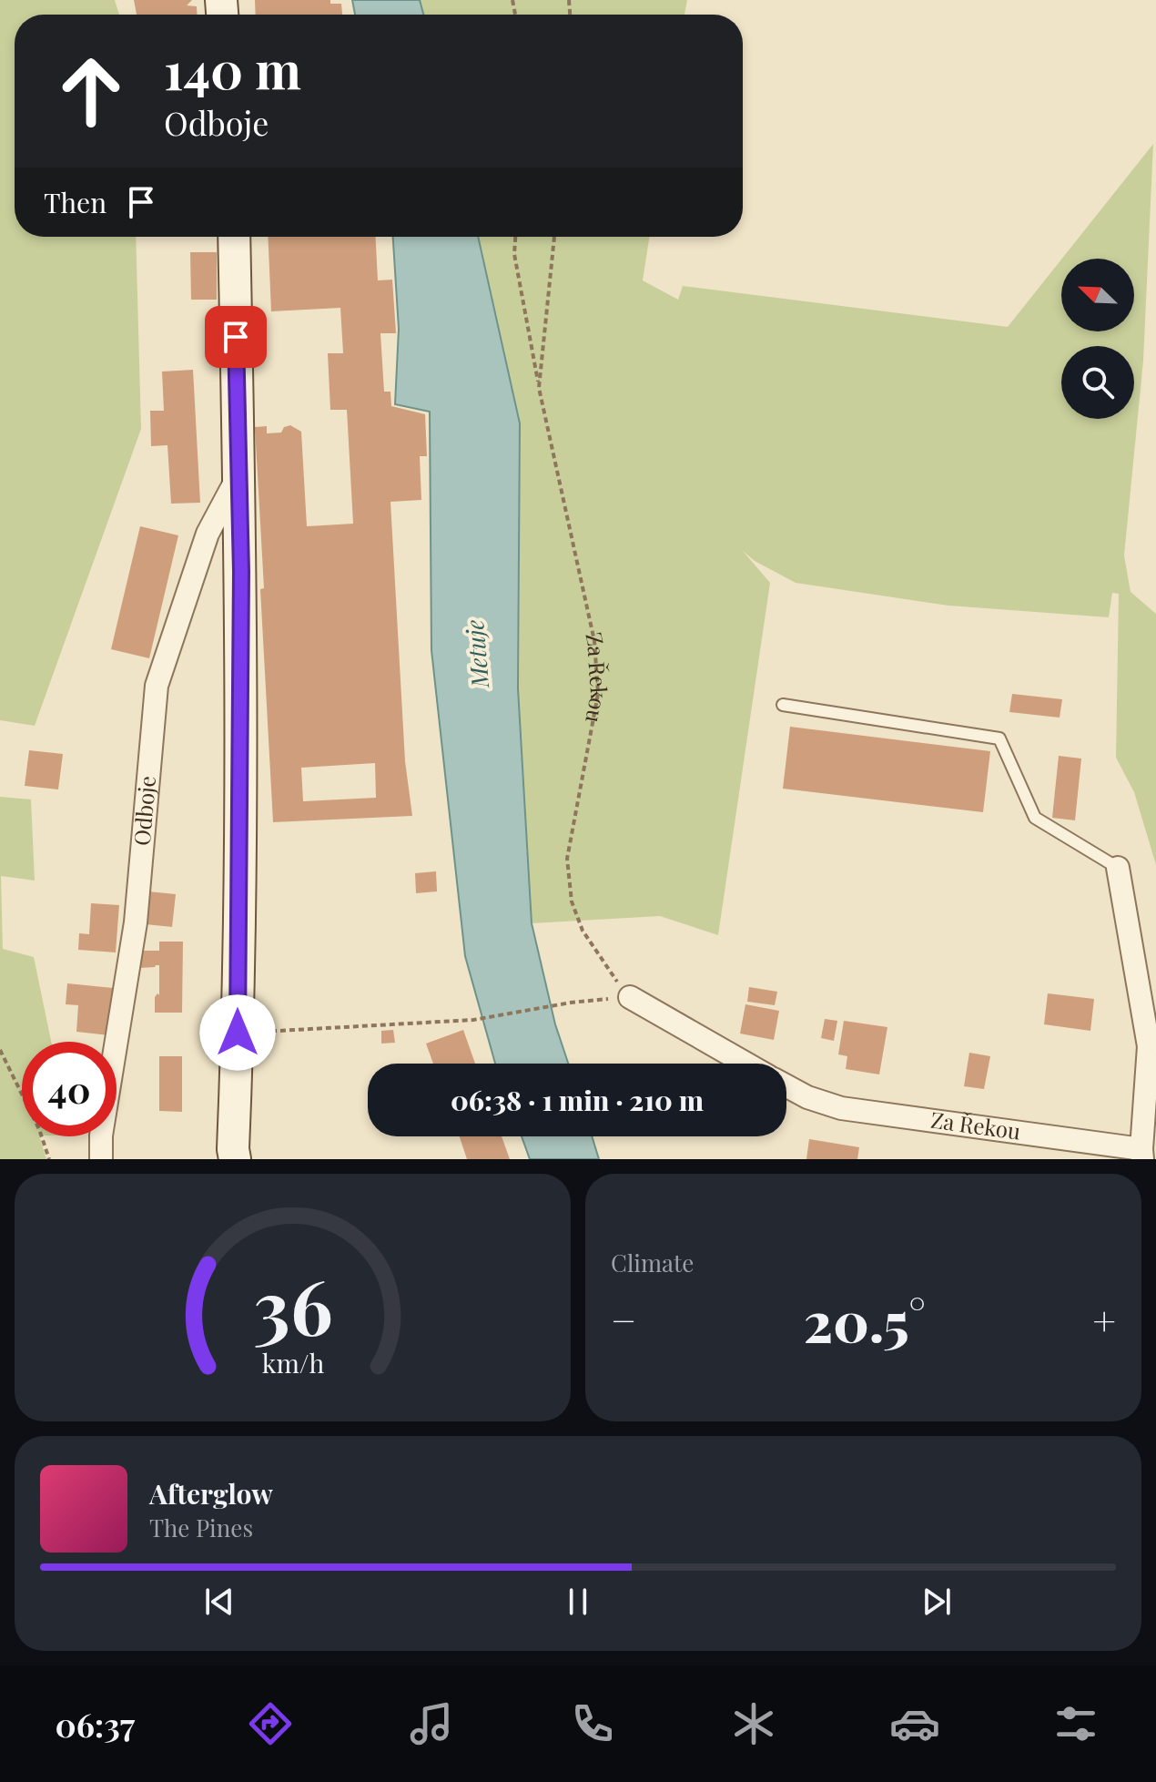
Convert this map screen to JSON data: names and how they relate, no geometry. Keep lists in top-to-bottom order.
{
  "streets": {
    "street": ["Za Řekou", "Odboje"]
  },
  "water": ["Metuje"],
  "north": "top left",
  "page": {
    "turn": ["140 m", "Odboje"],
    "then": "Then",
    "limit": "40",
    "trip": "06:38 · 1 min · 210 m",
    "tile": "Climate",
    "heat": ["−", "20.5°", "+"],
    "song": ["Afterglow", "The Pines"],
    "tabs": "06:37",
    "gauge": ["36", "km/h"]
  }
}
